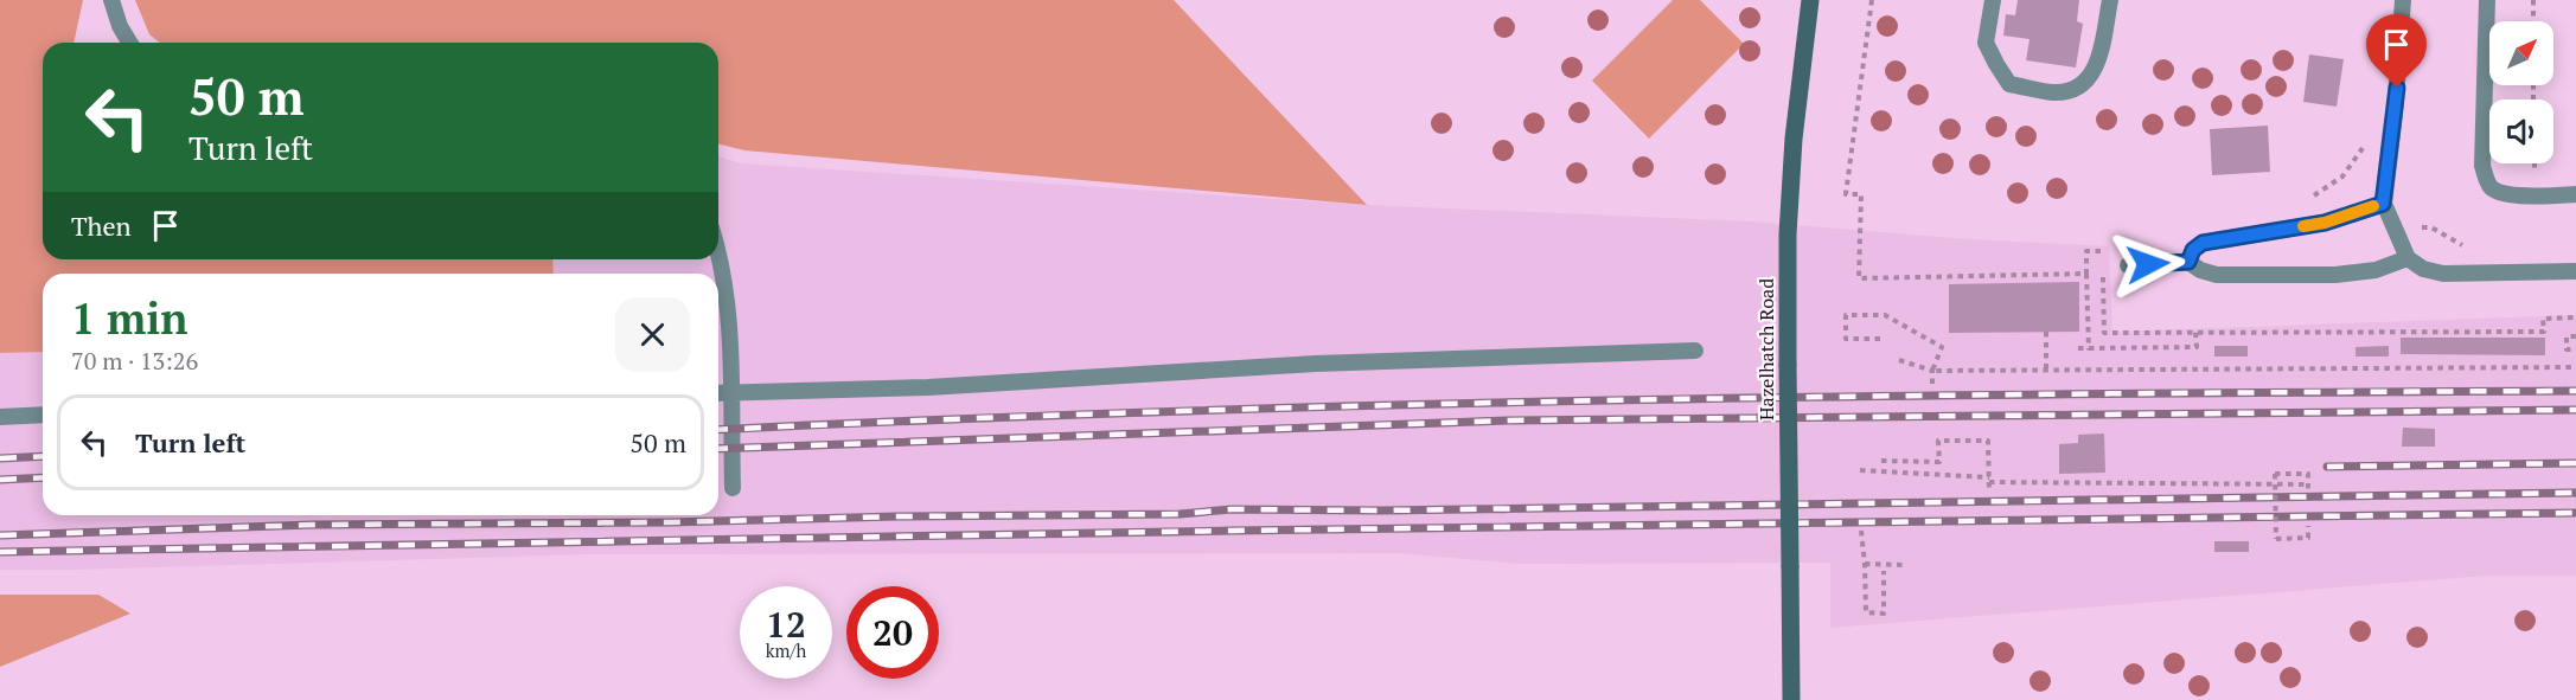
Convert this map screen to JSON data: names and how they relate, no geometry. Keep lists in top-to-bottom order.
{
  "streets": {
    "main road": ["Hazelhatch Road"]
  },
  "north": "top right",
  "page": {
    "turn": ["50 m", "Turn left"],
    "then": "Then",
    "heading": ["1 min", "70 m · 13:26"],
    "list": [
      {
        "name": "Turn left",
        "value": "50 m"
      }
    ],
    "speed": "12 km/h",
    "limit": "20"
  }
}
